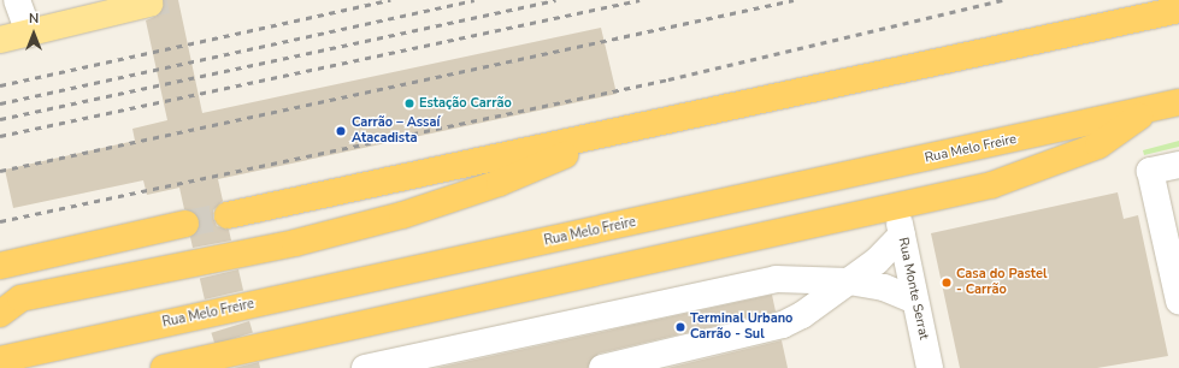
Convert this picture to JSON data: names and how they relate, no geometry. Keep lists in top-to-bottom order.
{
  "streets": {
    "highway": ["Rua Melo Freire"],
    "street": ["Rua Monte Serrat"]
  },
  "places": [
    "Estação Carrão",
    "Carrão – Assaí Atacadista",
    "Casa do Pastel - Carrão",
    "Terminal Urbano Carrão - Sul"
  ],
  "north": "top"
}
